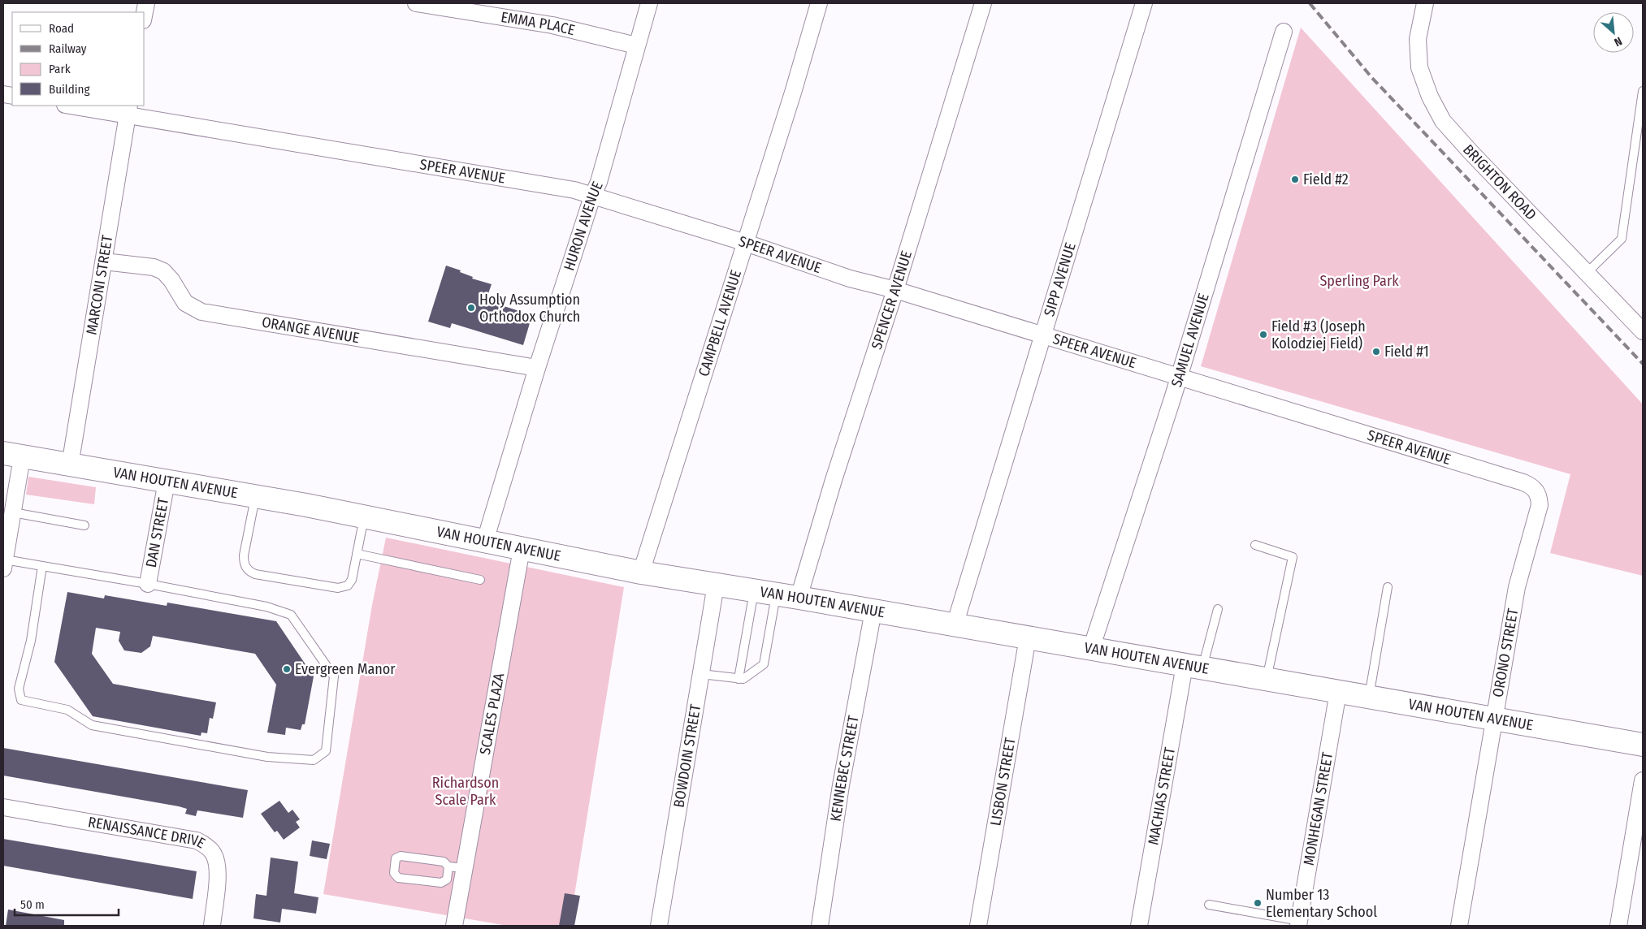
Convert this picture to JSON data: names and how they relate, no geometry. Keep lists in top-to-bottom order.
{
  "streets": {
    "main road": ["VAN HOUTEN AVENUE"],
    "street": [
      "EMMA PLACE",
      "SPEER AVENUE",
      "BRIGHTON ROAD",
      "HURON AVENUE",
      "SIPP AVENUE",
      "MARCONI STREET",
      "SPENCER AVENUE",
      "CAMPBELL AVENUE",
      "ORANGE AVENUE",
      "SAMUEL AVENUE",
      "DAN STREET",
      "ORONO STREET",
      "SCALES PLAZA",
      "BOWDOIN STREET",
      "KENNEBEC STREET",
      "LISBON STREET",
      "MACHIAS STREET",
      "MONHEGAN STREET",
      "RENAISSANCE DRIVE"
    ]
  },
  "crossings": [
    ["EMMA PLACE", "HURON AVENUE"],
    ["SPEER AVENUE", "HURON AVENUE"],
    ["SPEER AVENUE", "SIPP AVENUE"],
    ["SPEER AVENUE", "MARCONI STREET"],
    ["SPEER AVENUE", "SPENCER AVENUE"],
    ["SPEER AVENUE", "CAMPBELL AVENUE"],
    ["SPEER AVENUE", "SAMUEL AVENUE"],
    ["SPEER AVENUE", "ORONO STREET"],
    ["HURON AVENUE", "ORANGE AVENUE"],
    ["HURON AVENUE", "VAN HOUTEN AVENUE"],
    ["SIPP AVENUE", "VAN HOUTEN AVENUE"],
    ["MARCONI STREET", "ORANGE AVENUE"],
    ["MARCONI STREET", "VAN HOUTEN AVENUE"],
    ["SPENCER AVENUE", "VAN HOUTEN AVENUE"],
    ["CAMPBELL AVENUE", "VAN HOUTEN AVENUE"],
    ["SAMUEL AVENUE", "VAN HOUTEN AVENUE"],
    ["VAN HOUTEN AVENUE", "DAN STREET"],
    ["VAN HOUTEN AVENUE", "ORONO STREET"],
    ["VAN HOUTEN AVENUE", "SCALES PLAZA"],
    ["VAN HOUTEN AVENUE", "BOWDOIN STREET"],
    ["VAN HOUTEN AVENUE", "KENNEBEC STREET"],
    ["VAN HOUTEN AVENUE", "LISBON STREET"],
    ["VAN HOUTEN AVENUE", "MACHIAS STREET"],
    ["VAN HOUTEN AVENUE", "MONHEGAN STREET"]
  ],
  "parks": ["Sperling Park", "Richardson Scale Park"],
  "places": [
    "Field #2",
    "Holy Assumption Orthodox Church",
    "Field #3 (Joseph Kolodziej Field)",
    "Field #1",
    "Evergreen Manor",
    "Number 13 Elementary School"
  ],
  "legend": [
    "Road",
    "Railway",
    "Park",
    "Building"
  ],
  "scale_bar": "50 m",
  "north": "bottom right"
}
